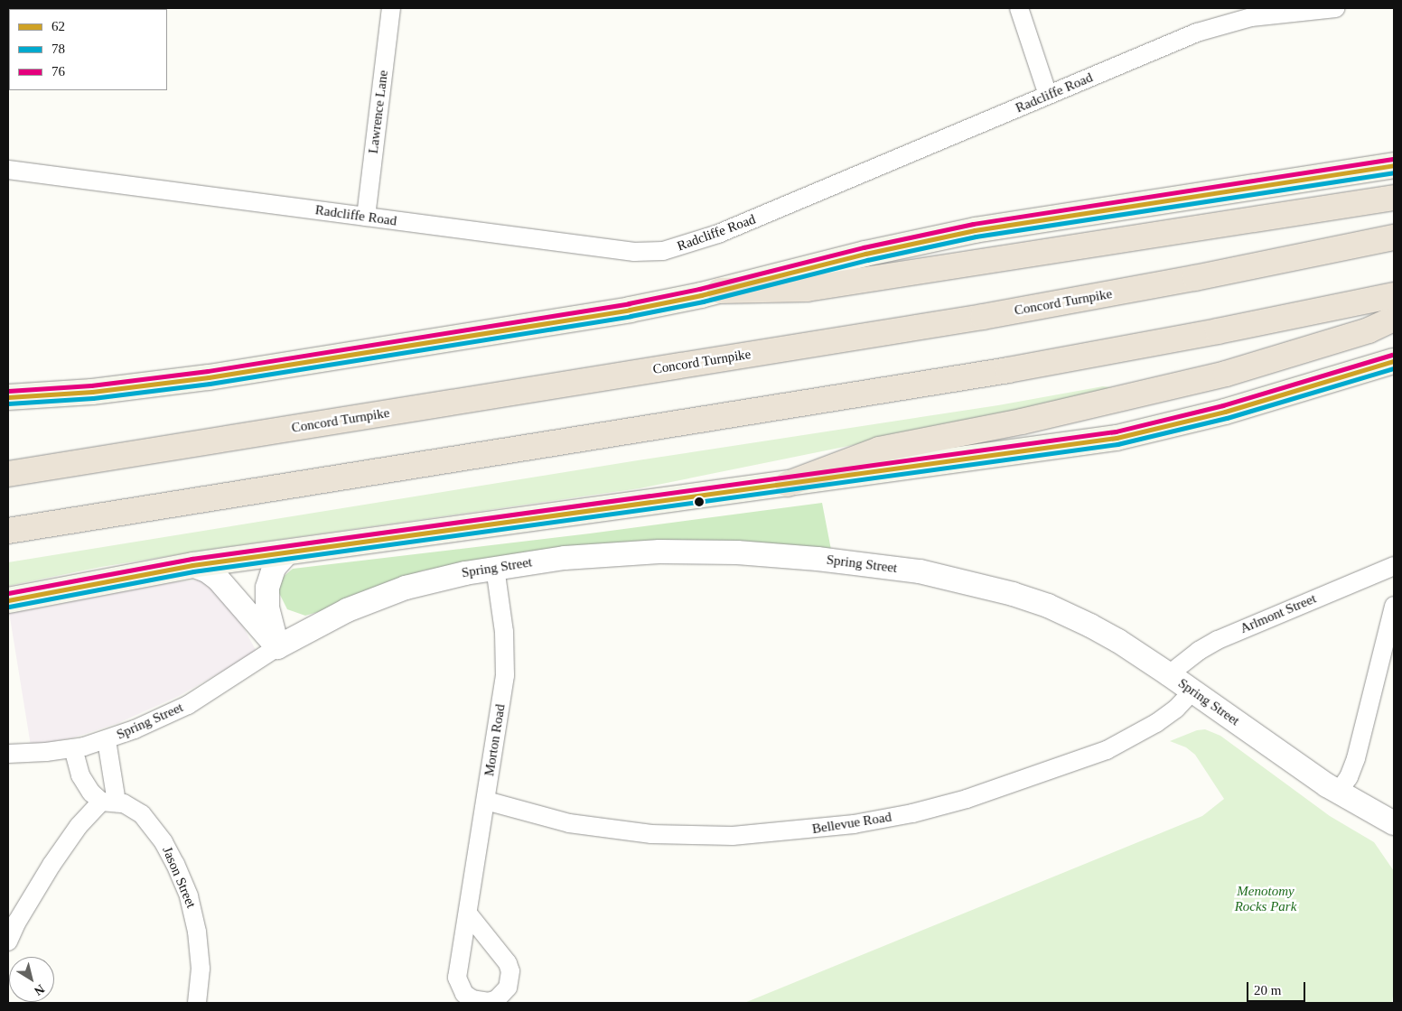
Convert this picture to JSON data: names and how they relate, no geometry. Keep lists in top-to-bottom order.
{
  "streets": {
    "highway": ["Concord Turnpike"],
    "street": [
      "Radcliffe Road",
      "Lawrence Lane",
      "Spring Street",
      "Arlmont Street",
      "Morton Road",
      "Bellevue Road",
      "Jason Street"
    ]
  },
  "crossings": [
    ["Radcliffe Road", "Lawrence Lane"],
    ["Spring Street", "Arlmont Street"],
    ["Spring Street", "Morton Road"],
    ["Spring Street", "Bellevue Road"],
    ["Spring Street", "Jason Street"],
    ["Morton Road", "Bellevue Road"]
  ],
  "parks": ["Menotomy Rocks Park"],
  "lines": ["transit line 76", "transit line 62", "transit line 78"],
  "legend": ["62", "78", "76"],
  "scale_bar": "20 m",
  "north": "bottom right"
}
